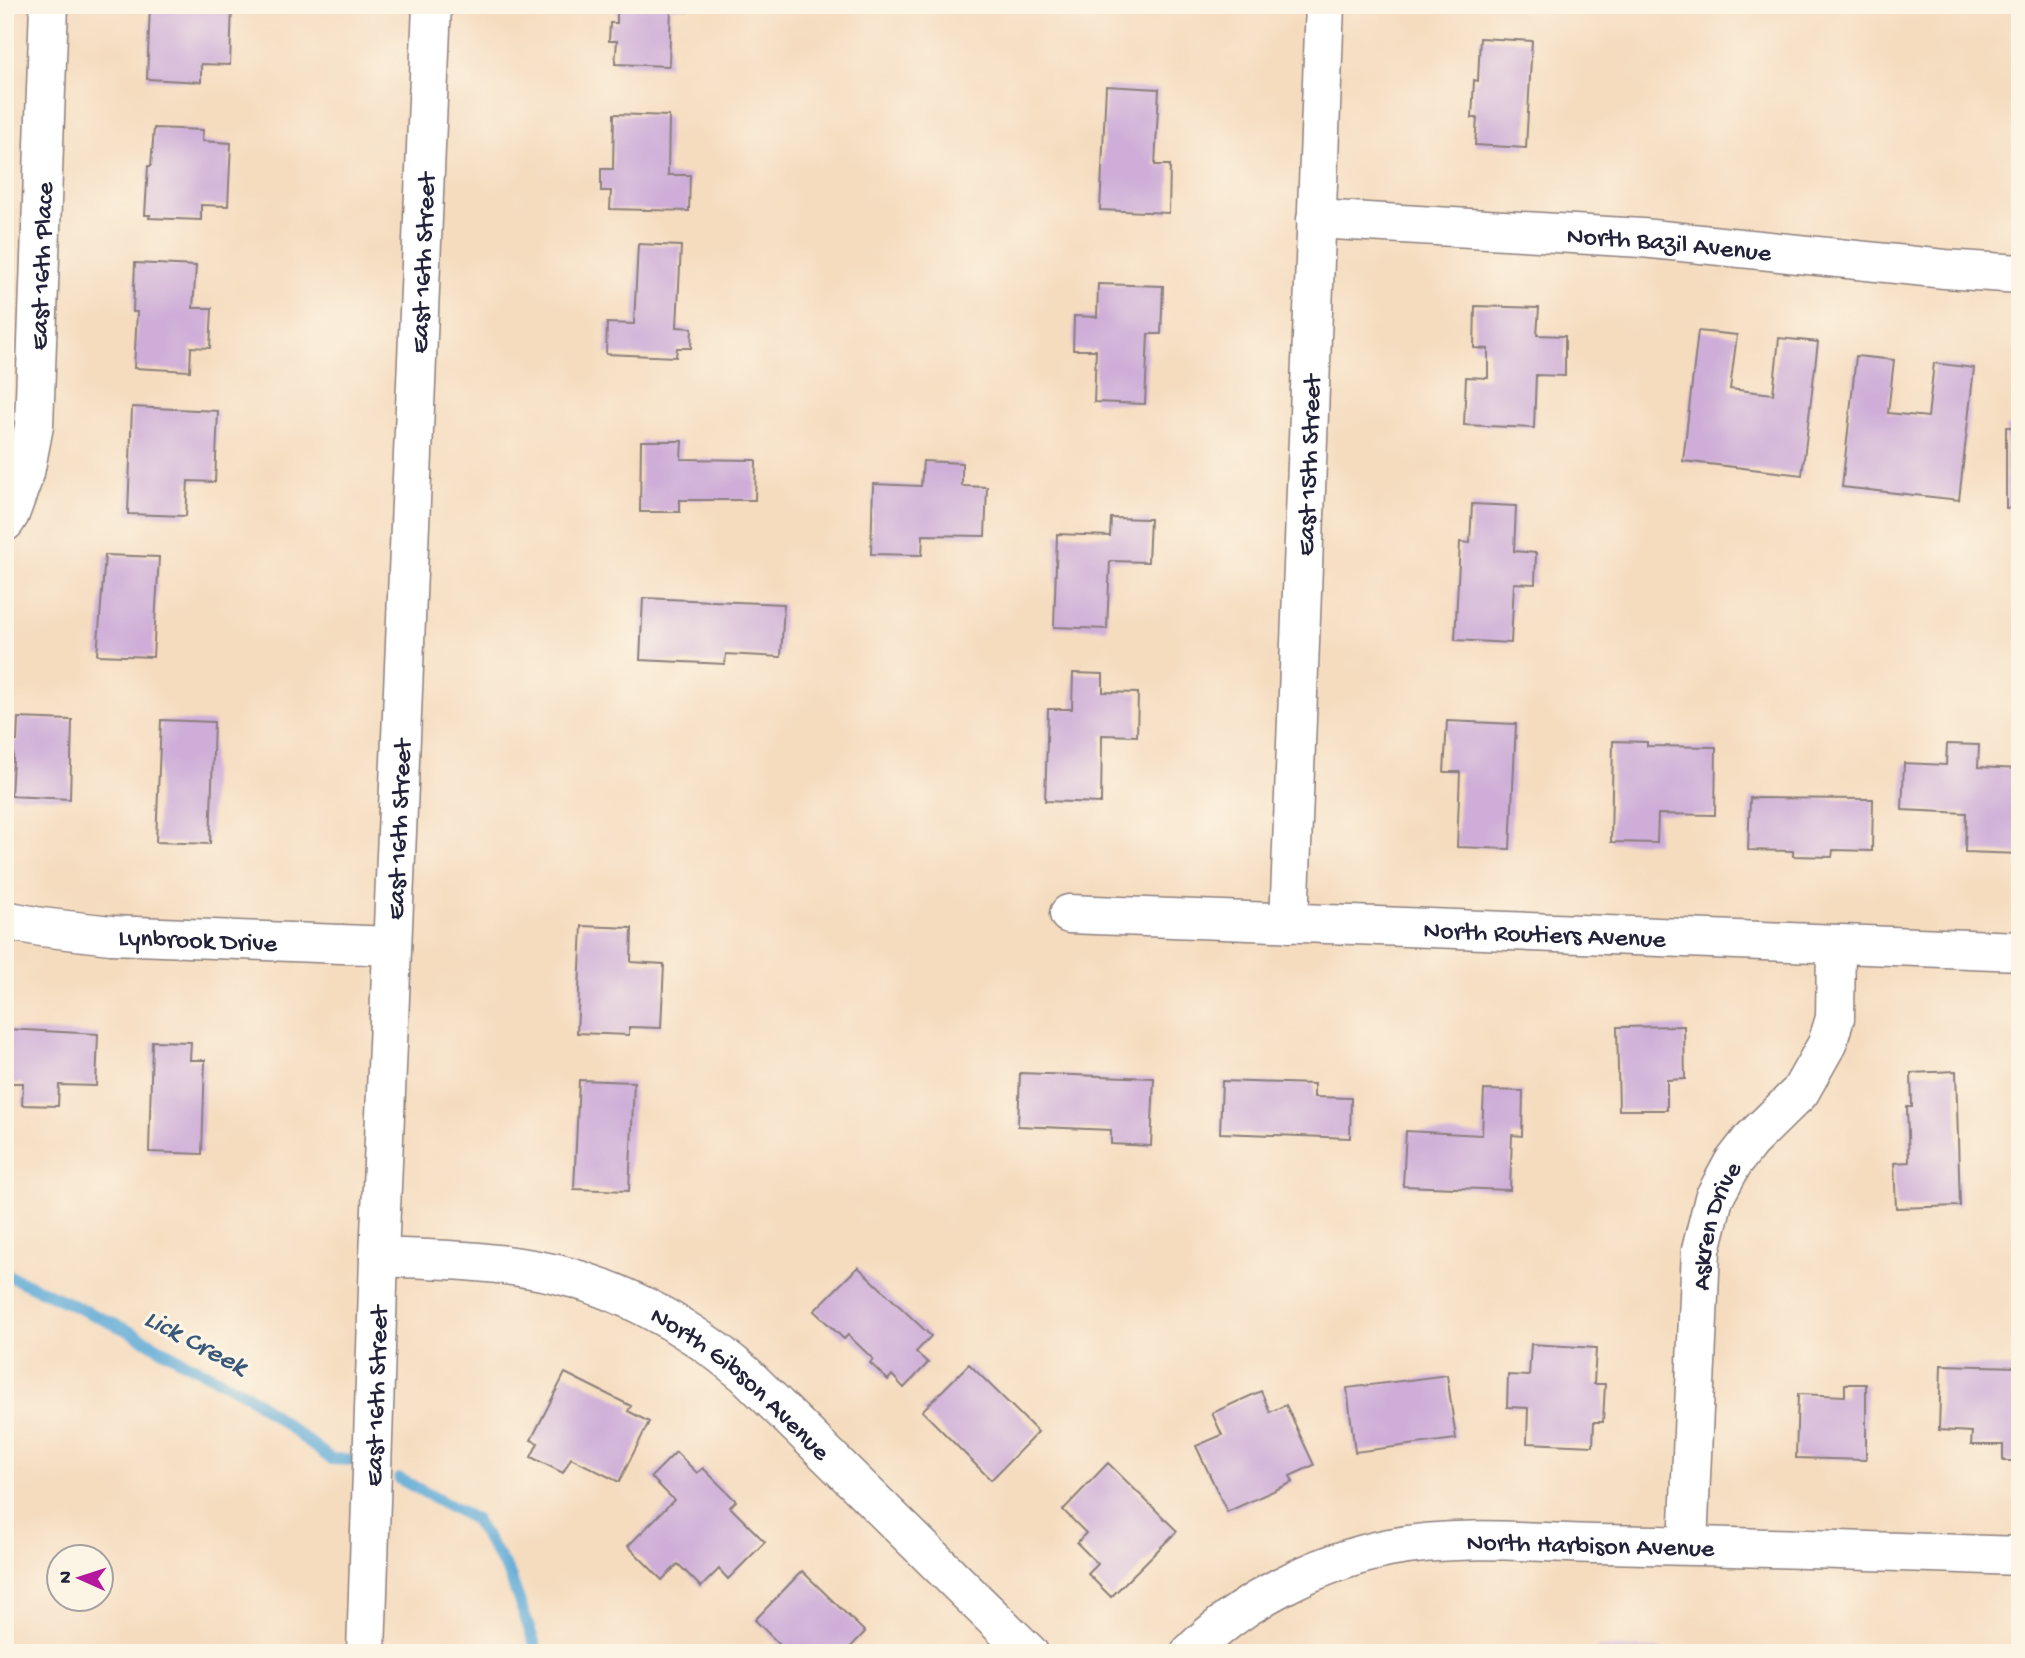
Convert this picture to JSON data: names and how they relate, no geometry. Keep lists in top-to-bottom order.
{
  "streets": {
    "street": [
      "North Bazil Avenue",
      "East 16th Street",
      "East 16th Place",
      "East 15th Street",
      "North Routiers Avenue",
      "Lynbrook Drive",
      "Askren Drive",
      "North Gibson Avenue",
      "North Harbison Avenue"
    ]
  },
  "crossings": [
    ["North Bazil Avenue", "East 15th Street"],
    ["East 16th Street", "Lynbrook Drive"],
    ["East 16th Street", "North Gibson Avenue"],
    ["East 15th Street", "North Routiers Avenue"],
    ["North Routiers Avenue", "Askren Drive"],
    ["Askren Drive", "North Harbison Avenue"]
  ],
  "water": ["Lick Creek"],
  "north": "left"
}
